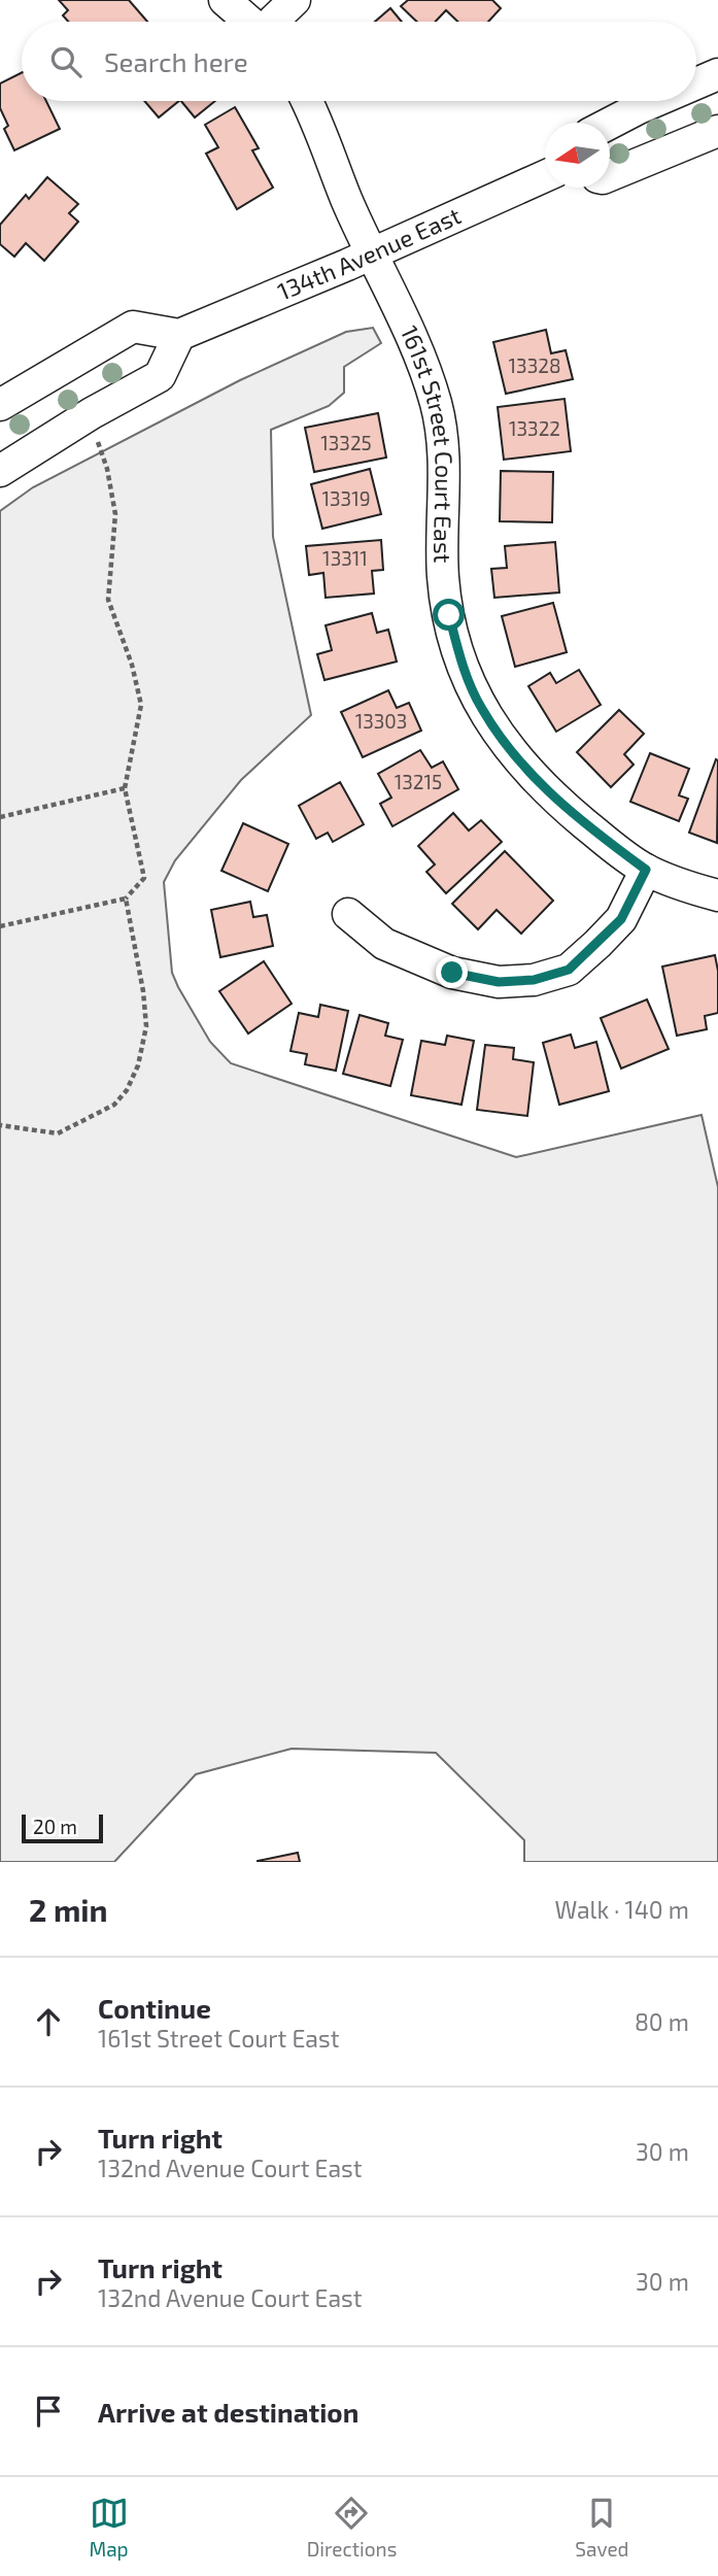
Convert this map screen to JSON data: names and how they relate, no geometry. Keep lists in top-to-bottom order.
{
  "streets": {
    "street": ["134th Avenue East", "161st Street Court East"]
  },
  "crossings": [
    ["134th Avenue East", "161st Street Court East"]
  ],
  "house_numbers": [
    "13328",
    "13322",
    "13325",
    "13319",
    "13311",
    "13303",
    "13215"
  ],
  "scale_bar": "20 m",
  "north": "left",
  "page": {
    "search": "Search here",
    "scale": "20 m",
    "heading": ["2 min", "Walk · 140 m"],
    "list": [
      ["Continue", "161st Street Court East", "80 m"],
      ["Turn right", "132nd Avenue Court East", "30 m"],
      ["Turn right", "132nd Avenue Court East", "30 m"],
      "Arrive at destination"
    ],
    "nav": ["Map", "Directions", "Saved"]
  }
}
